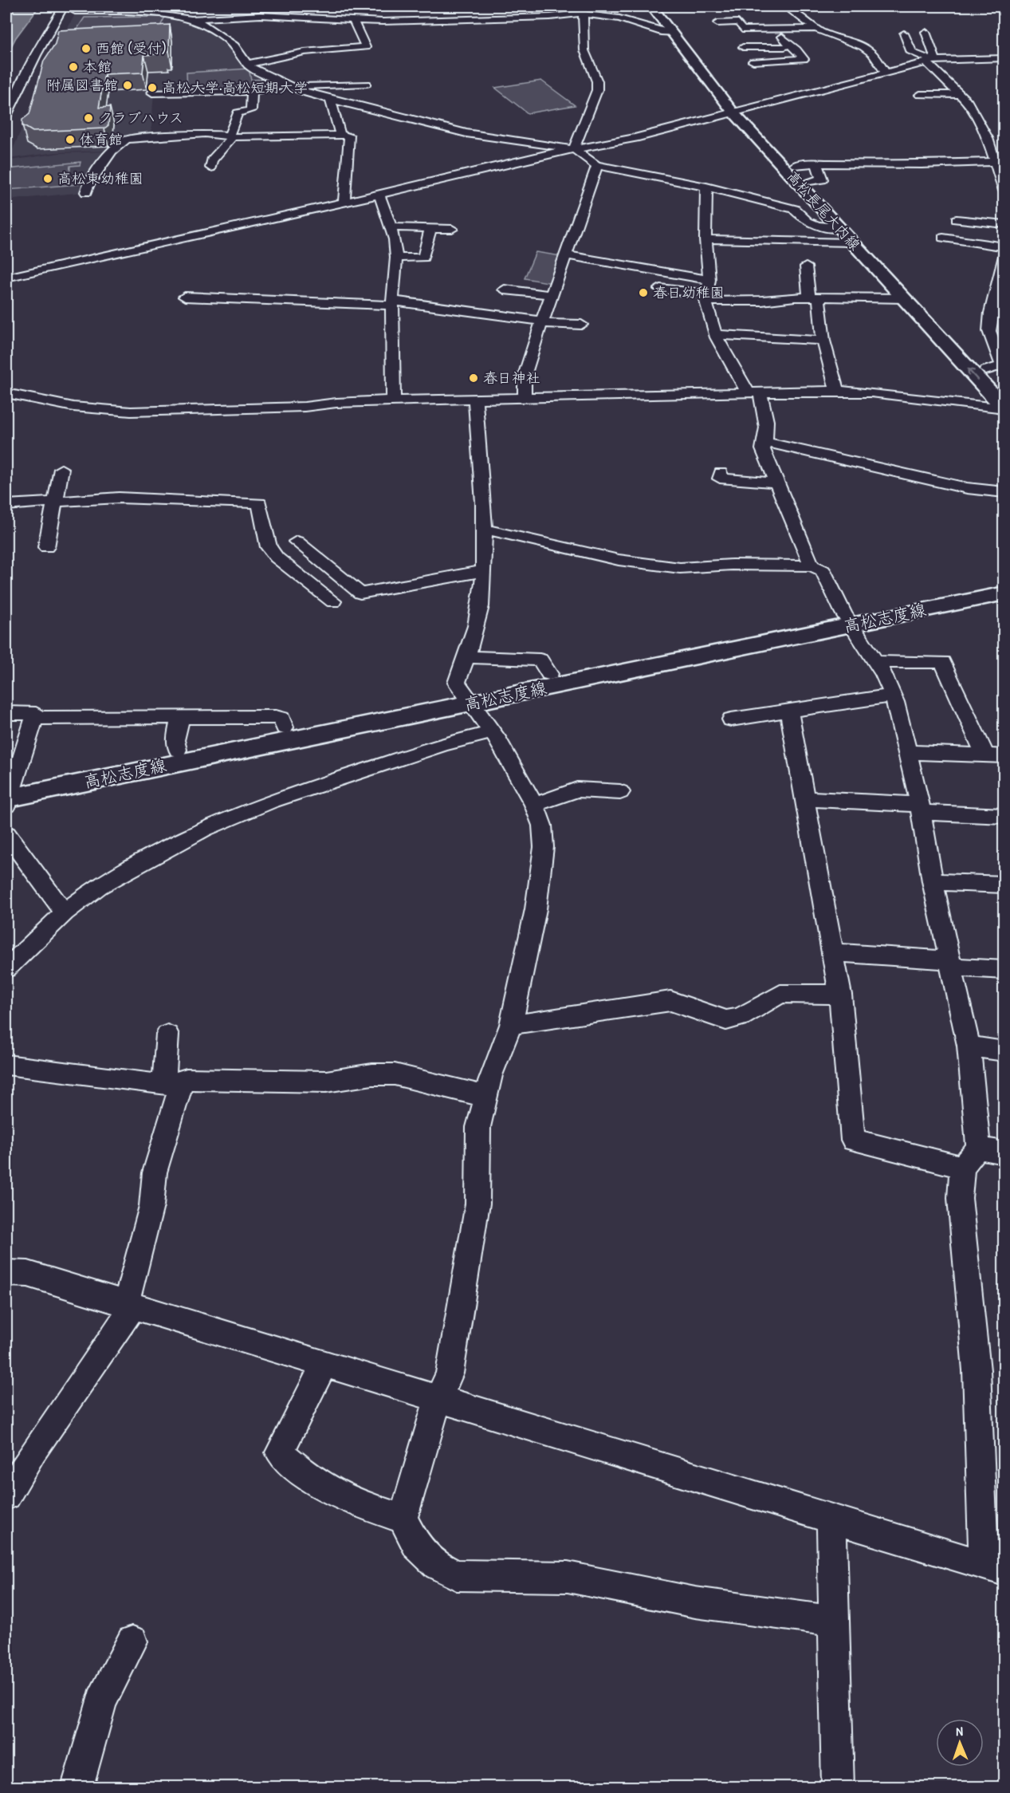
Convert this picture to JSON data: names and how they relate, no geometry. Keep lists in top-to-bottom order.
{
  "streets": {
    "main road": ["高松長尾大内線", "高松志度線"]
  },
  "places": [
    "西館 (受付)",
    "本館",
    "附属図書館",
    "高松大学·高松短期大学",
    "クラブハウス",
    "体育館",
    "高松東幼稚園",
    "春日幼稚園",
    "春日神社"
  ],
  "north": "top"
}
